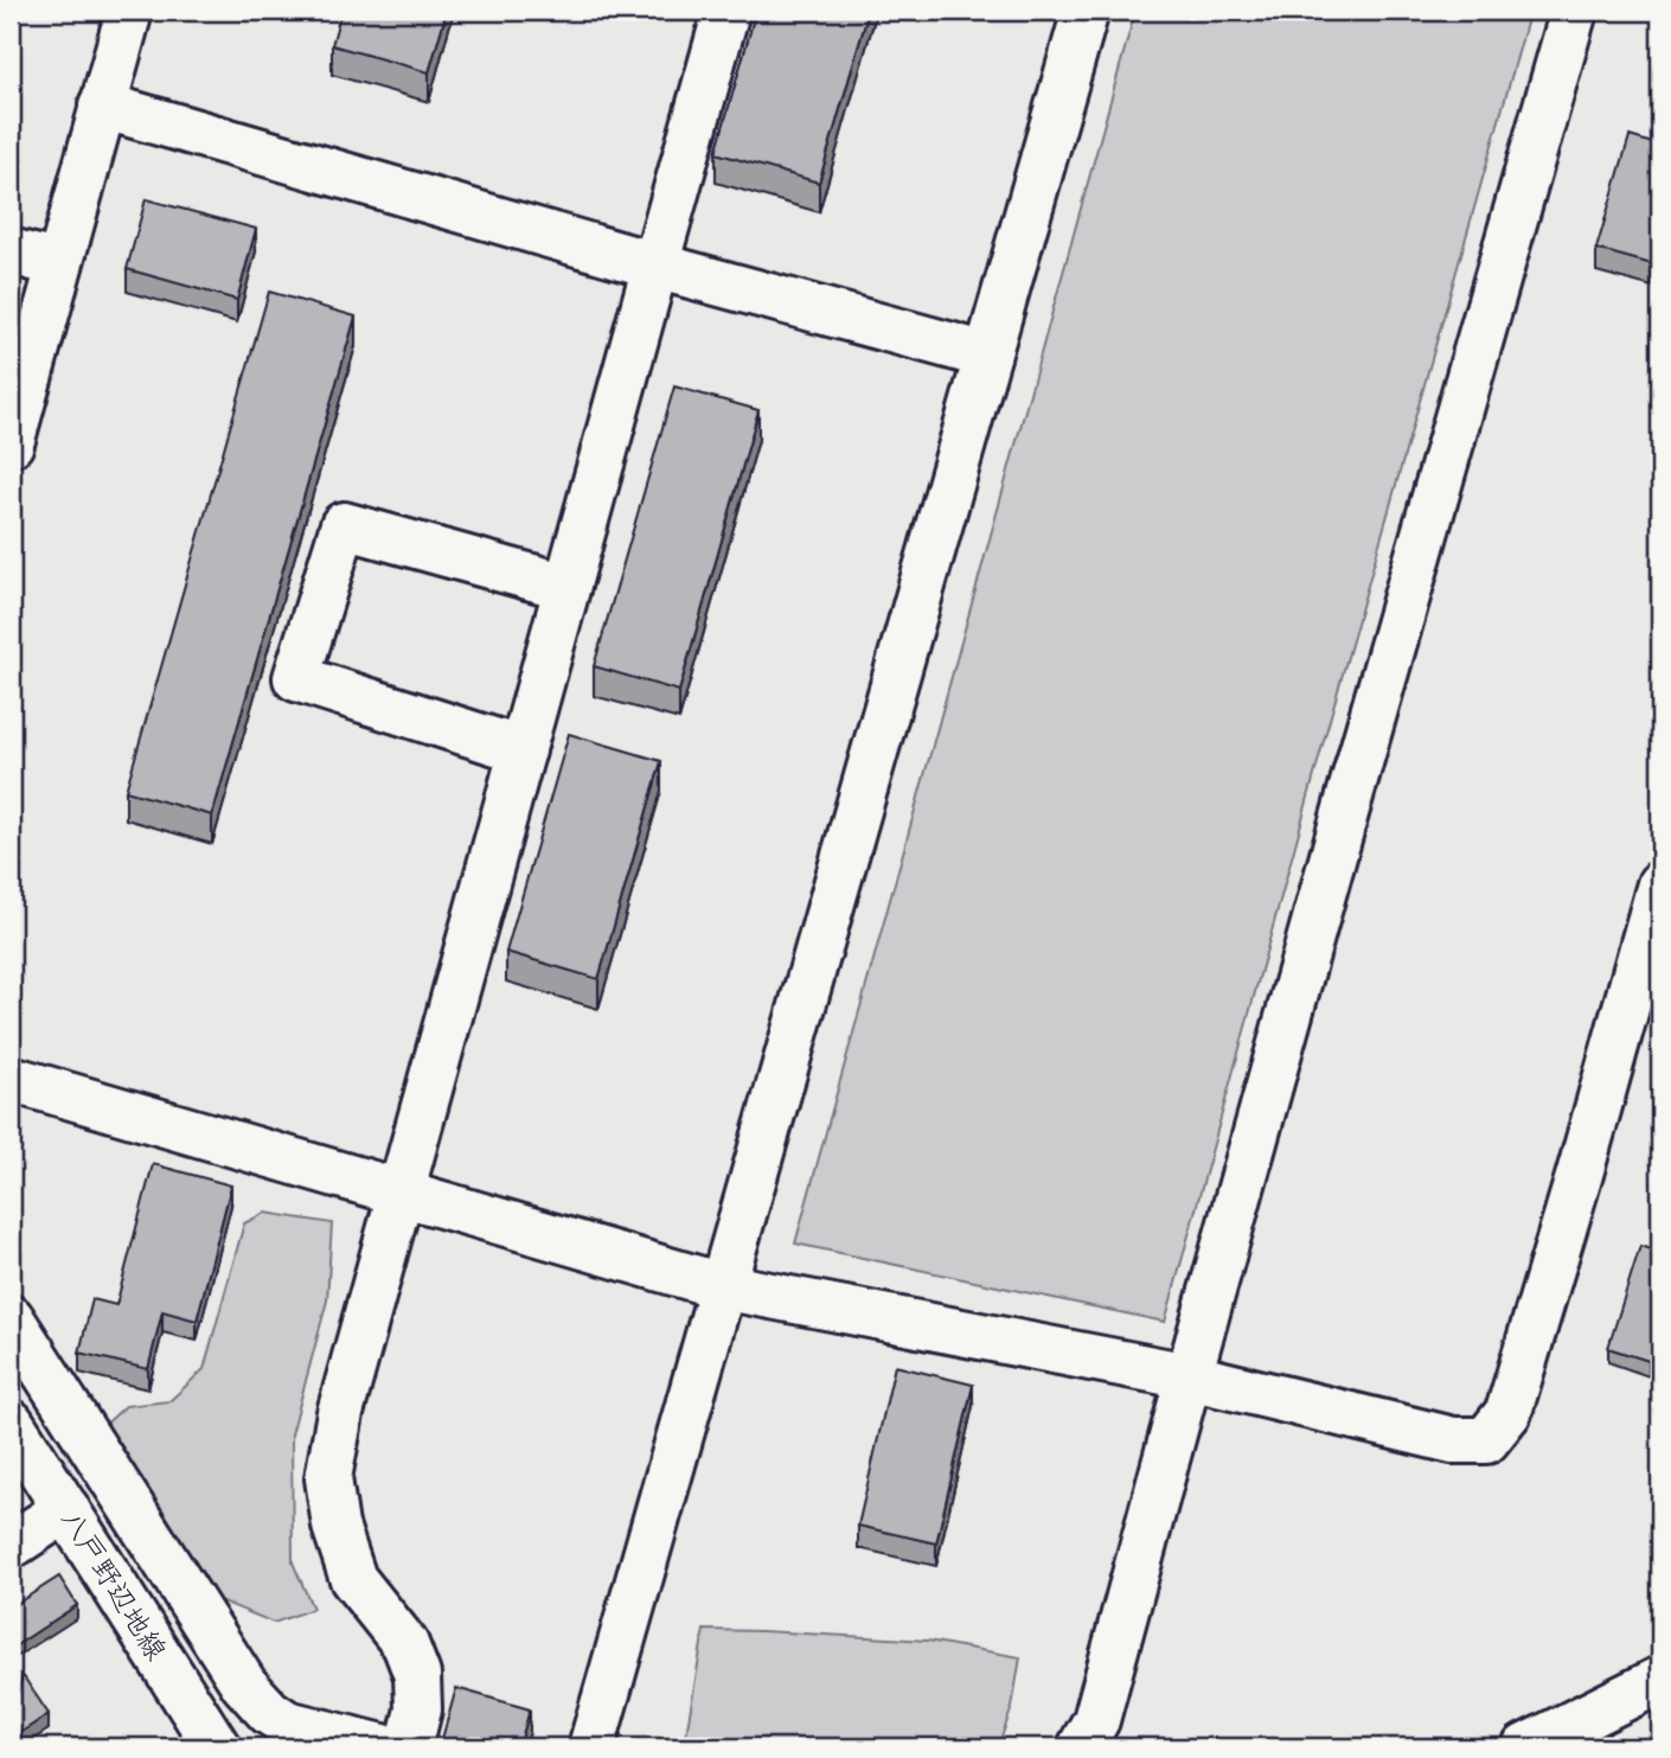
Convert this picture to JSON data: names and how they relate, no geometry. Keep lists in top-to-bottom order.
{
  "streets": {
    "main road": ["八戸野辺地線"]
  }
}
